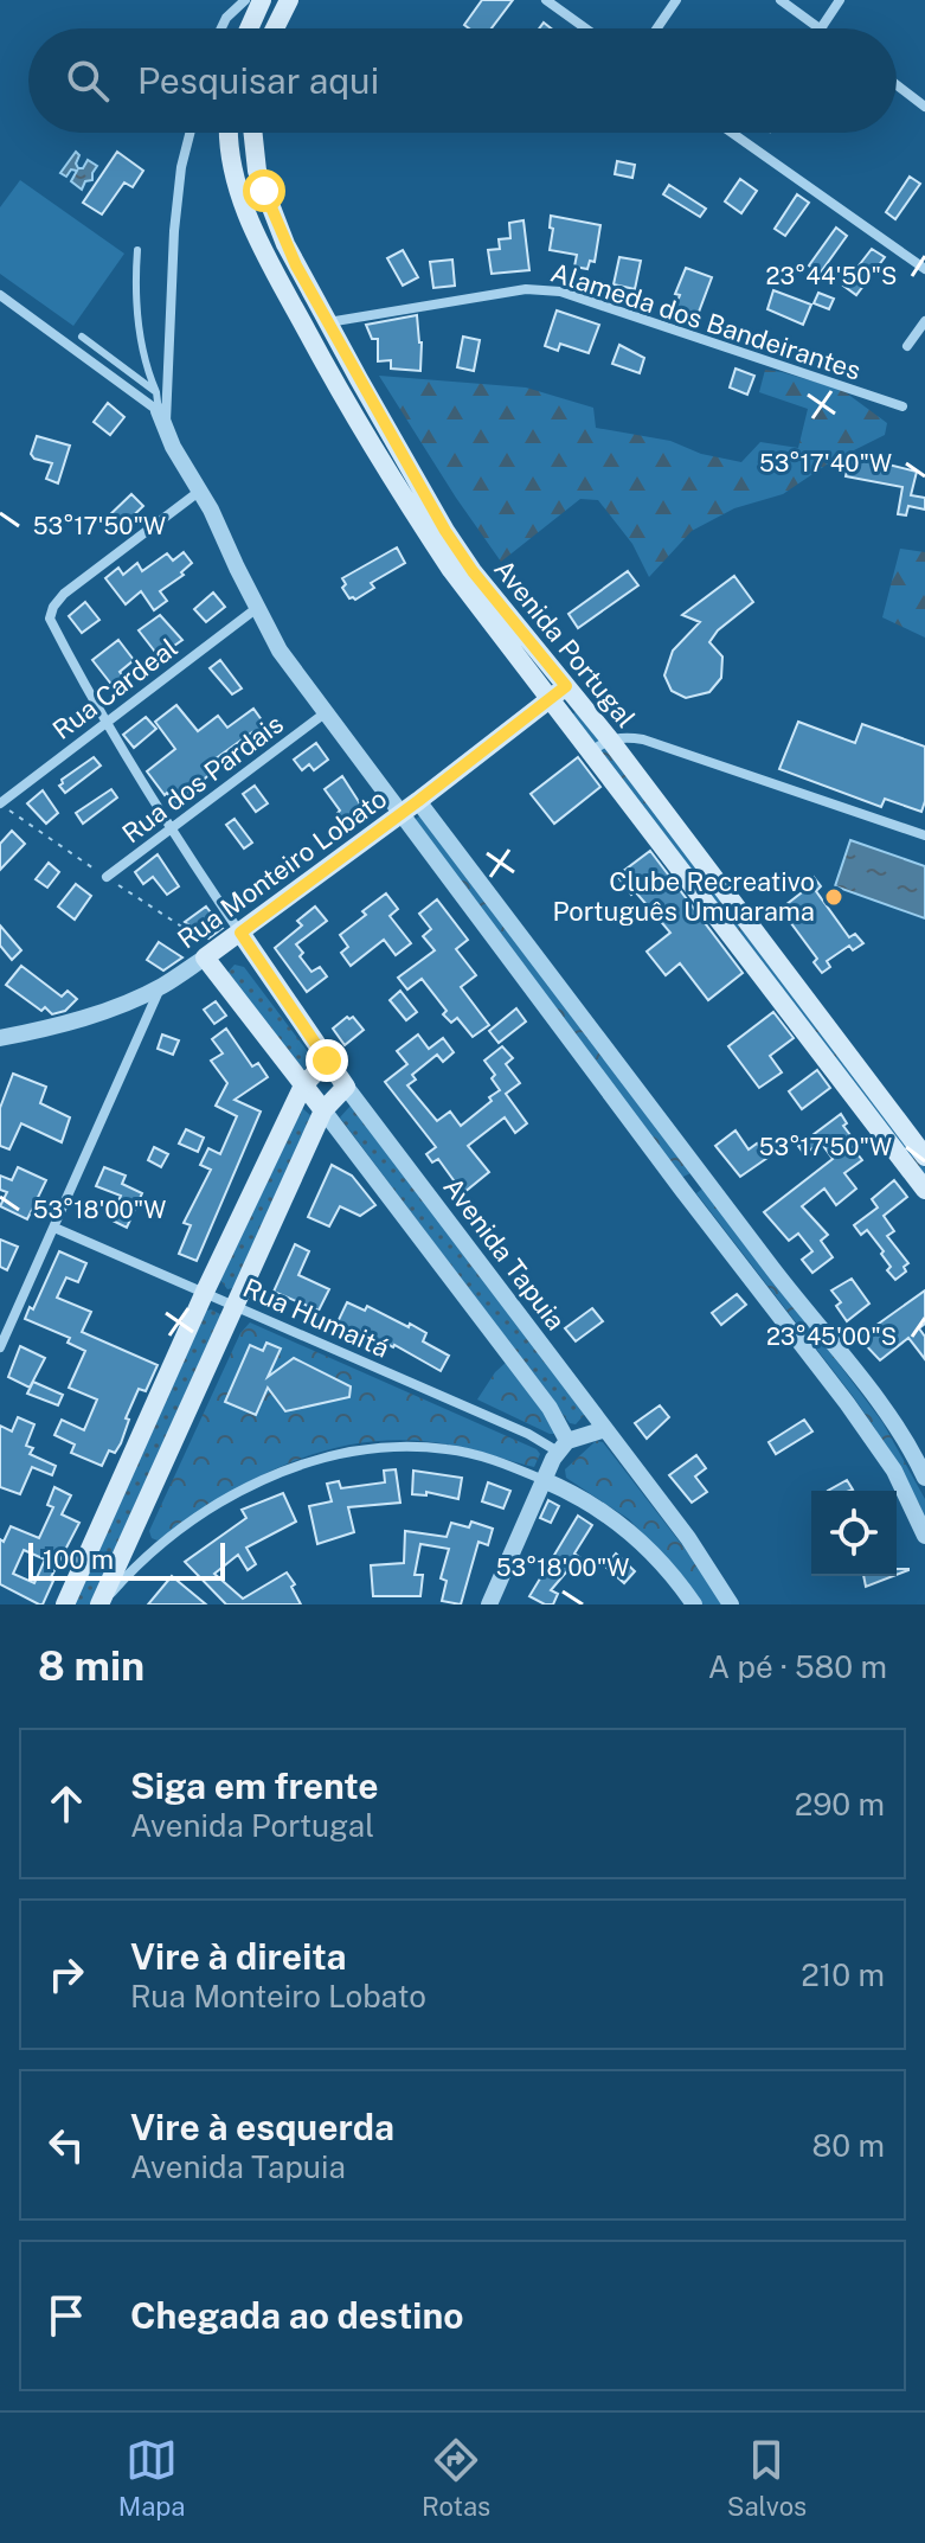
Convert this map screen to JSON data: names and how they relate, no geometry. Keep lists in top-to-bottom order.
{
  "streets": {
    "main road": ["Avenida Portugal", "Rua Monteiro Lobato", "Avenida Tapuia"],
    "street": [
      "Alameda dos Bandeirantes",
      "Rua Cardeal",
      "Rua dos Pardais",
      "Rua Humaitá"
    ]
  },
  "crossings": [
    ["Alameda dos Bandeirantes", "Avenida Portugal"],
    ["Avenida Portugal", "Rua Monteiro Lobato"],
    ["Rua Monteiro Lobato", "Avenida Tapuia"]
  ],
  "places": ["Clube Recreativo Português Umuarama"],
  "scale_bar": "100 m",
  "page": {
    "search": "Pesquisar aqui",
    "scale": "100 m",
    "heading": ["8 min", "A pé · 580 m"],
    "list": [
      ["Siga em frente", "Avenida Portugal", "290 m"],
      ["Vire à direita", "Rua Monteiro Lobato", "210 m"],
      ["Vire à esquerda", "Avenida Tapuia", "80 m"],
      "Chegada ao destino"
    ],
    "nav": ["Mapa", "Rotas", "Salvos"]
  },
  "coordinates": [
    "23°44'50\"S",
    "53°17'40\"W",
    "53°17'50\"W",
    "53°18'00\"W",
    "23°45'00\"S"
  ]
}
